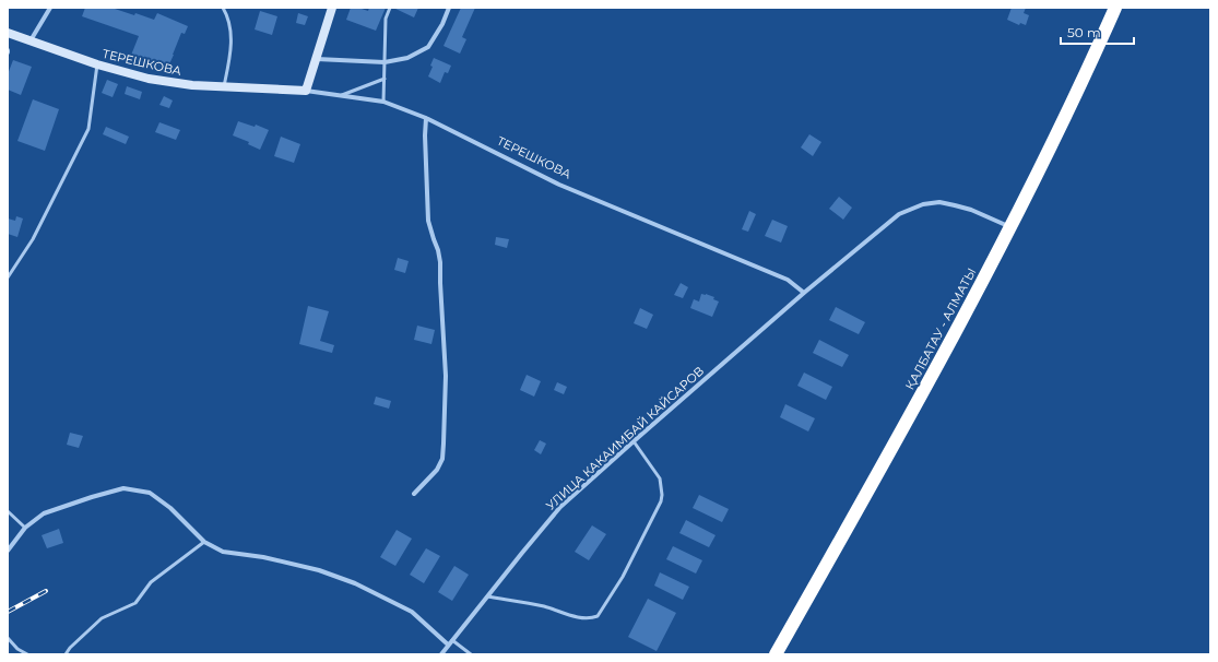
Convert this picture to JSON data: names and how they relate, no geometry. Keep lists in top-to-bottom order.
{
  "streets": {
    "highway": ["ҚАЛБАТАУ - АЛМАТЫ"],
    "street": ["ТЕРЕШКОВА", "УЛИЦА КАКАИМБАЙ КАЙСАРОВ"]
  },
  "crossings": [
    ["ТЕРЕШКОВА", "УЛИЦА КАКАИМБАЙ КАЙСАРОВ"]
  ],
  "scale_bar": "50 m"
}
